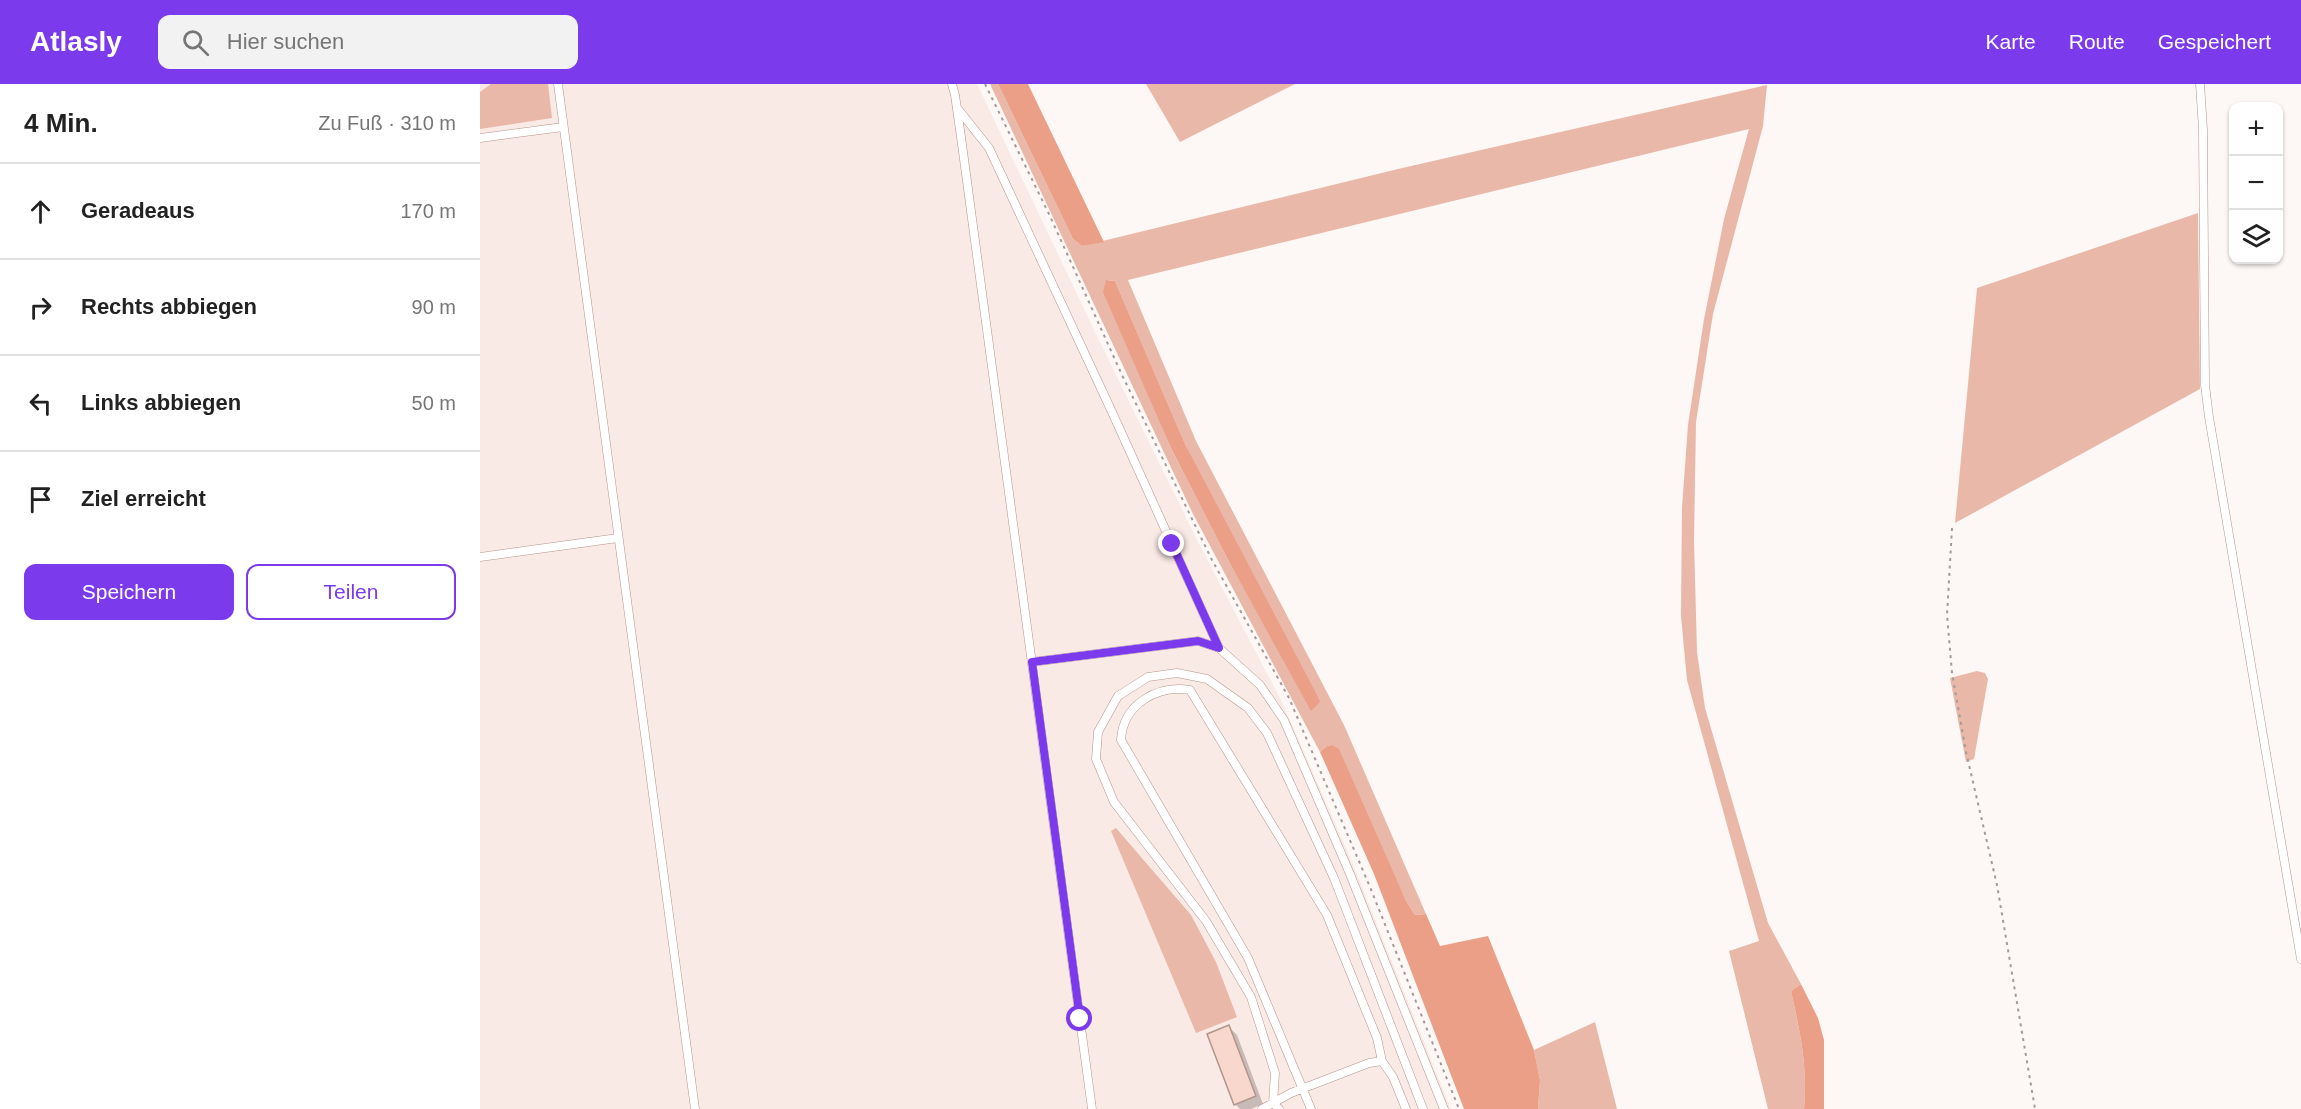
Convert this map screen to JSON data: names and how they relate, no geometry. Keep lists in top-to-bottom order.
{
  "page": {
    "header": "Atlasly",
    "search": "Hier suchen",
    "nav": ["Karte", "Route", "Gespeichert"],
    "heading": ["4 Min.", "Zu Fuß · 310 m"],
    "map_buttons": ["+", "−"],
    "list": [
      ["Geradeaus", "170 m"],
      ["Rechts abbiegen", "90 m"],
      ["Links abbiegen", "50 m"],
      "Ziel erreicht"
    ],
    "buttons": ["Speichern", "Teilen"]
  }
}
